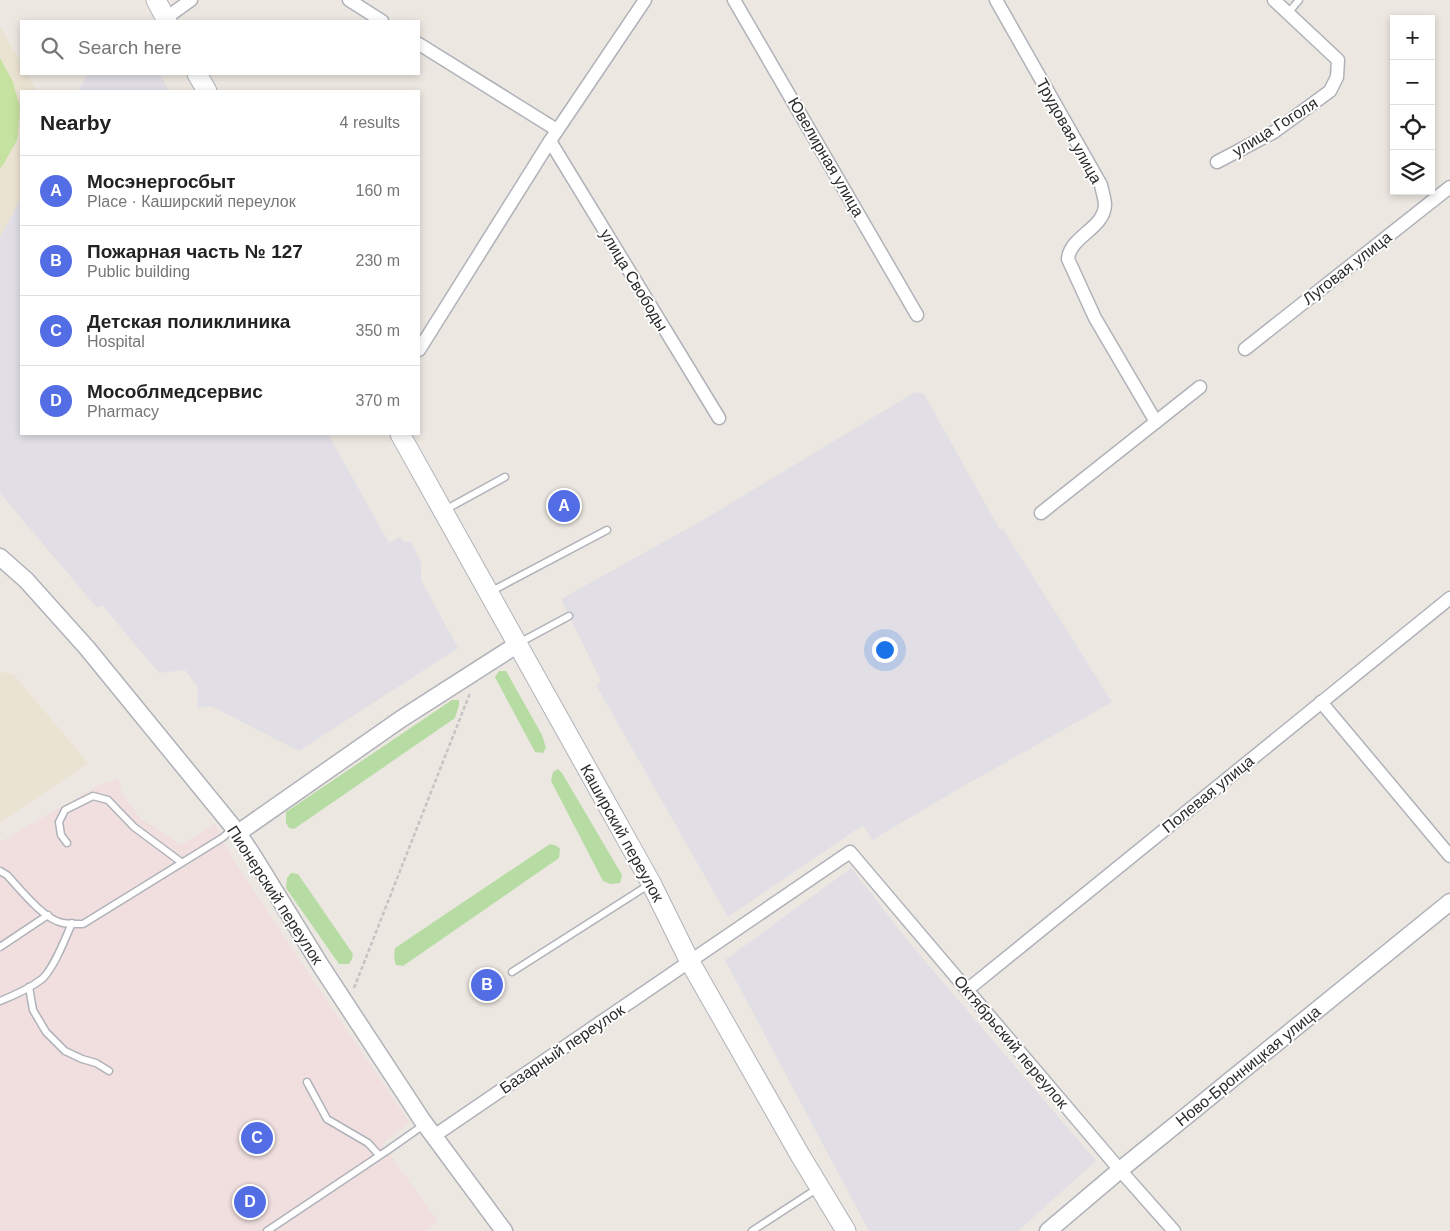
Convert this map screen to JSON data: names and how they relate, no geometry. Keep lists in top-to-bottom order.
{
  "streets": {
    "main road": ["Каширский переулок"],
    "street": [
      "улица Гоголя",
      "Трудовая улица",
      "Ювелирная улица",
      "Луговая улица",
      "улица Свободы",
      "Полевая улица",
      "Пионерский переулок",
      "Октябрьский переулок",
      "Базарный переулок",
      "Ново-Бронницкая улица"
    ]
  },
  "crossings": [
    ["Полевая улица", "Октябрьский переулок"],
    ["Каширский переулок", "Базарный переулок"],
    ["Пионерский переулок", "Базарный переулок"],
    ["Октябрьский переулок", "Базарный переулок"],
    ["Октябрьский переулок", "Ново-Бронницкая улица"]
  ],
  "page": {
    "map_buttons": ["+", "−"],
    "search": "Search here",
    "heading": ["Nearby", "4 results"],
    "list": [
      {
        "mark": "A",
        "name": "Мосэнергосбыт",
        "note": "Place · Каширский переулок",
        "value": "160 m"
      },
      {
        "mark": "B",
        "name": "Пожарная часть № 127",
        "note": "Public building",
        "value": "230 m"
      },
      {
        "mark": "C",
        "name": "Детская поликлиника",
        "note": "Hospital",
        "value": "350 m"
      },
      {
        "mark": "D",
        "name": "Мособлмедсервис",
        "note": "Pharmacy",
        "value": "370 m"
      }
    ],
    "pins": [
      "A",
      "B",
      "C",
      "D"
    ]
  }
}
